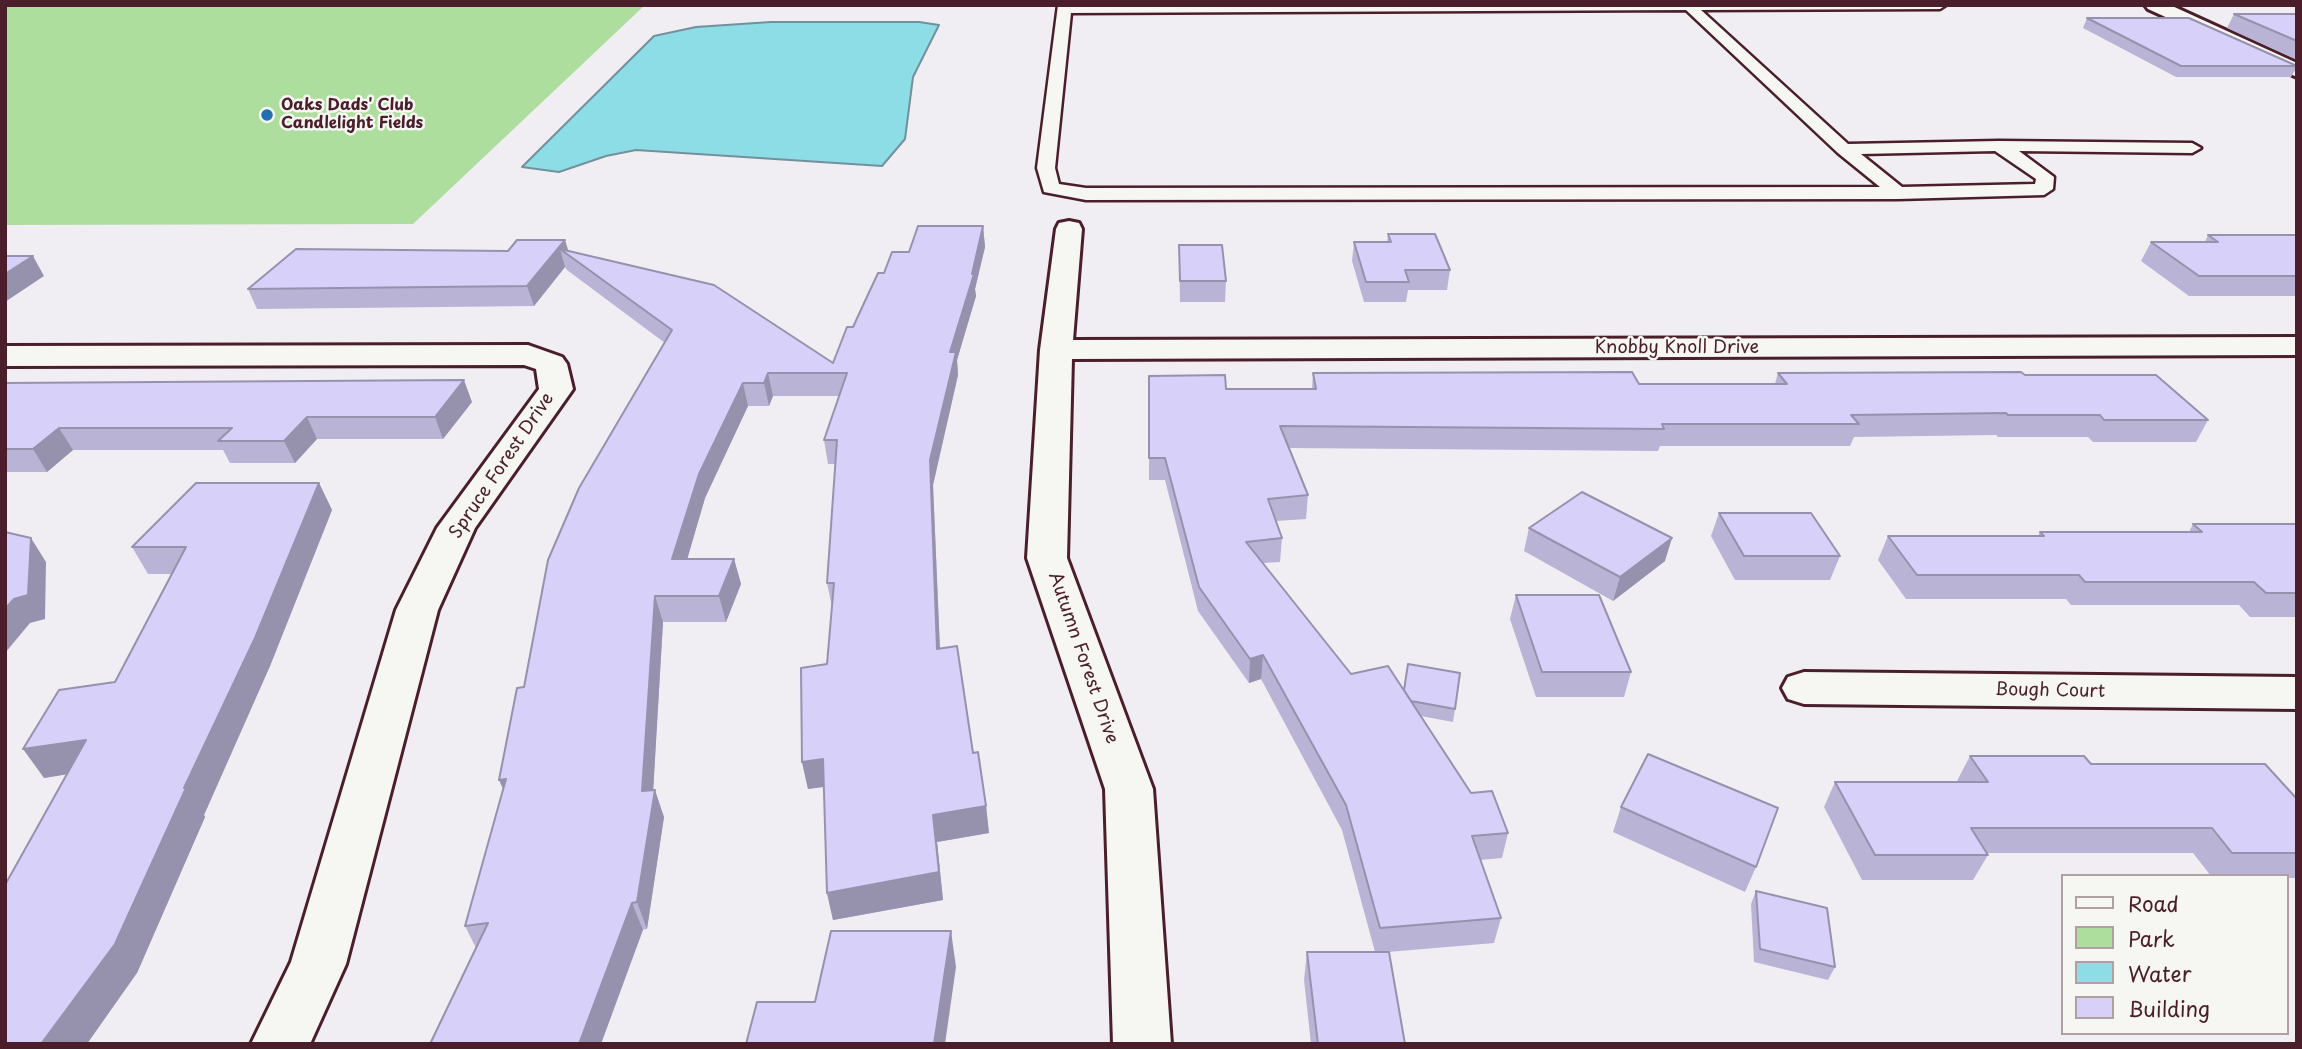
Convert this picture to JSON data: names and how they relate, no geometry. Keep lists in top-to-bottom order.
{
  "streets": {
    "street": [
      "Knobby Knoll Drive",
      "Spruce Forest Drive",
      "Autumn Forest Drive",
      "Bough Court"
    ]
  },
  "crossings": [
    ["Knobby Knoll Drive", "Autumn Forest Drive"]
  ],
  "places": ["Oaks Dads' Club Candlelight Fields"],
  "legend": [
    "Road",
    "Park",
    "Water",
    "Building"
  ]
}
